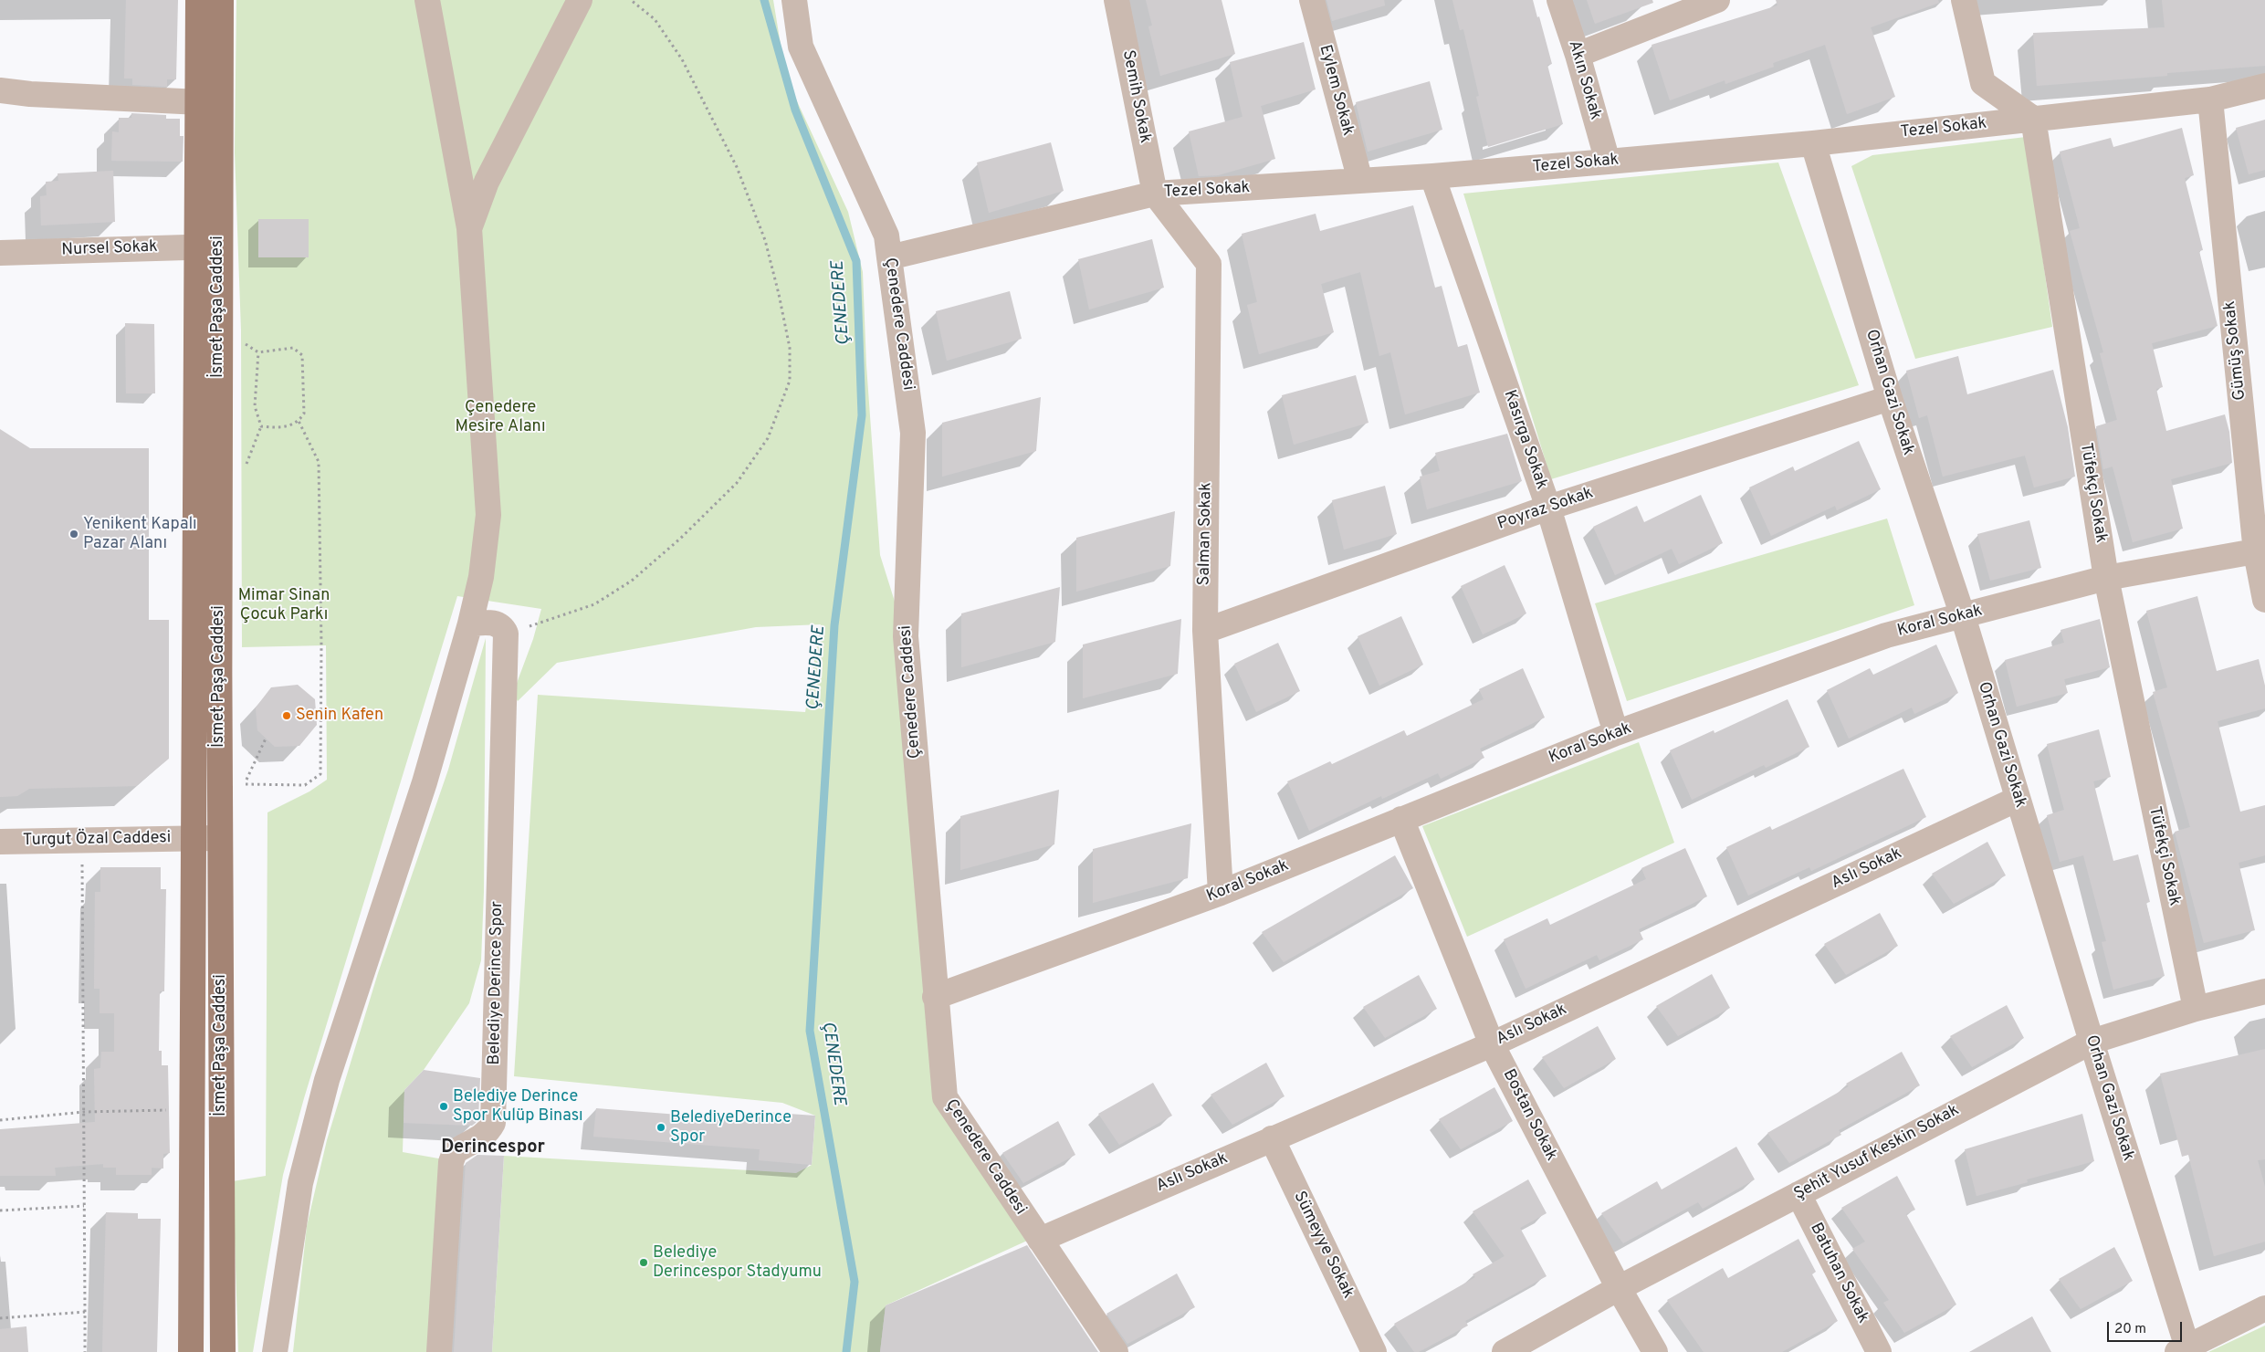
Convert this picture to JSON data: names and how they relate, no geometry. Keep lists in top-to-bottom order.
{
  "streets": {
    "main road": ["İsmet Paşa Caddesi"],
    "street": [
      "Akın Sokak",
      "Eylem Sokak",
      "Semih Sokak",
      "Tezel Sokak",
      "Nursel Sokak",
      "Çenedere Caddesi",
      "Gümüş Sokak",
      "Orhan Gazi Sokak",
      "Kasırga Sokak",
      "Tüfekçi Sokak",
      "Poyraz Sokak",
      "Salman Sokak",
      "Koral Sokak",
      "Turgut Özal Caddesi",
      "Aslı Sokak",
      "Belediye Derince Spor",
      "Bostan Sokak",
      "Şehit Yusuf Keskin Sokak",
      "Sümeyye Sokak",
      "Batuhan Sokak"
    ]
  },
  "crossings": [
    ["Akın Sokak", "Tezel Sokak"],
    ["Eylem Sokak", "Tezel Sokak"],
    ["Semih Sokak", "Tezel Sokak"],
    ["Semih Sokak", "Salman Sokak"],
    ["Tezel Sokak", "Çenedere Caddesi"],
    ["Tezel Sokak", "Gümüş Sokak"],
    ["Tezel Sokak", "Orhan Gazi Sokak"],
    ["Tezel Sokak", "Kasırga Sokak"],
    ["Tezel Sokak", "Tüfekçi Sokak"],
    ["Tezel Sokak", "Salman Sokak"],
    ["Nursel Sokak", "İsmet Paşa Caddesi"],
    ["İsmet Paşa Caddesi", "Turgut Özal Caddesi"],
    ["Çenedere Caddesi", "Koral Sokak"],
    ["Çenedere Caddesi", "Aslı Sokak"],
    ["Gümüş Sokak", "Koral Sokak"],
    ["Orhan Gazi Sokak", "Poyraz Sokak"],
    ["Orhan Gazi Sokak", "Koral Sokak"],
    ["Orhan Gazi Sokak", "Aslı Sokak"],
    ["Orhan Gazi Sokak", "Şehit Yusuf Keskin Sokak"],
    ["Kasırga Sokak", "Poyraz Sokak"],
    ["Kasırga Sokak", "Koral Sokak"],
    ["Tüfekçi Sokak", "Koral Sokak"],
    ["Tüfekçi Sokak", "Şehit Yusuf Keskin Sokak"],
    ["Poyraz Sokak", "Salman Sokak"],
    ["Salman Sokak", "Koral Sokak"],
    ["Koral Sokak", "Bostan Sokak"],
    ["Aslı Sokak", "Bostan Sokak"],
    ["Aslı Sokak", "Sümeyye Sokak"],
    ["Bostan Sokak", "Şehit Yusuf Keskin Sokak"],
    ["Şehit Yusuf Keskin Sokak", "Batuhan Sokak"]
  ],
  "districts": ["Derincespor"],
  "water": ["ÇENEDERE"],
  "parks": ["Çenedere Mesire Alanı", "Mimar Sinan Çocuk Parkı"],
  "places": [
    "Yenikent Kapalı Pazar Alanı",
    "Senin Kafen",
    "Belediye Derince Spor Kulüp Binası",
    "BelediyeDerince Spor",
    "Belediye Derincespor Stadyumu"
  ],
  "scale_bar": "20 m"
}
